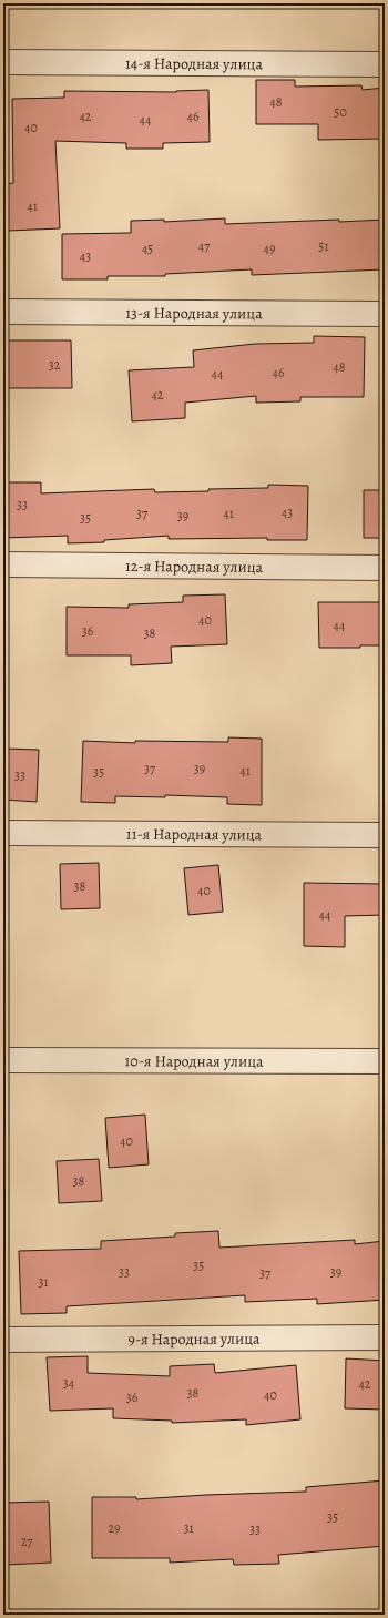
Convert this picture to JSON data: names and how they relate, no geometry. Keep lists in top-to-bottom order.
{
  "streets": {
    "street": [
      "14-я Народная улица",
      "13-я Народная улица",
      "12-я Народная улица",
      "11-я Народная улица",
      "10-я Народная улица",
      "9-я Народная улица"
    ]
  },
  "house_numbers": [
    "48",
    "50",
    "42",
    "46",
    "44",
    "40",
    "41",
    "47",
    "51",
    "45",
    "49",
    "43",
    "32",
    "48",
    "46",
    "44",
    "42",
    "33",
    "43",
    "37",
    "41",
    "39",
    "35",
    "40",
    "44",
    "36",
    "38",
    "37",
    "39",
    "41",
    "35",
    "33",
    "38",
    "40",
    "44",
    "40",
    "38",
    "35",
    "33",
    "39",
    "37",
    "31",
    "34",
    "42",
    "38",
    "40",
    "36",
    "35",
    "29",
    "31",
    "33",
    "27"
  ]
}
